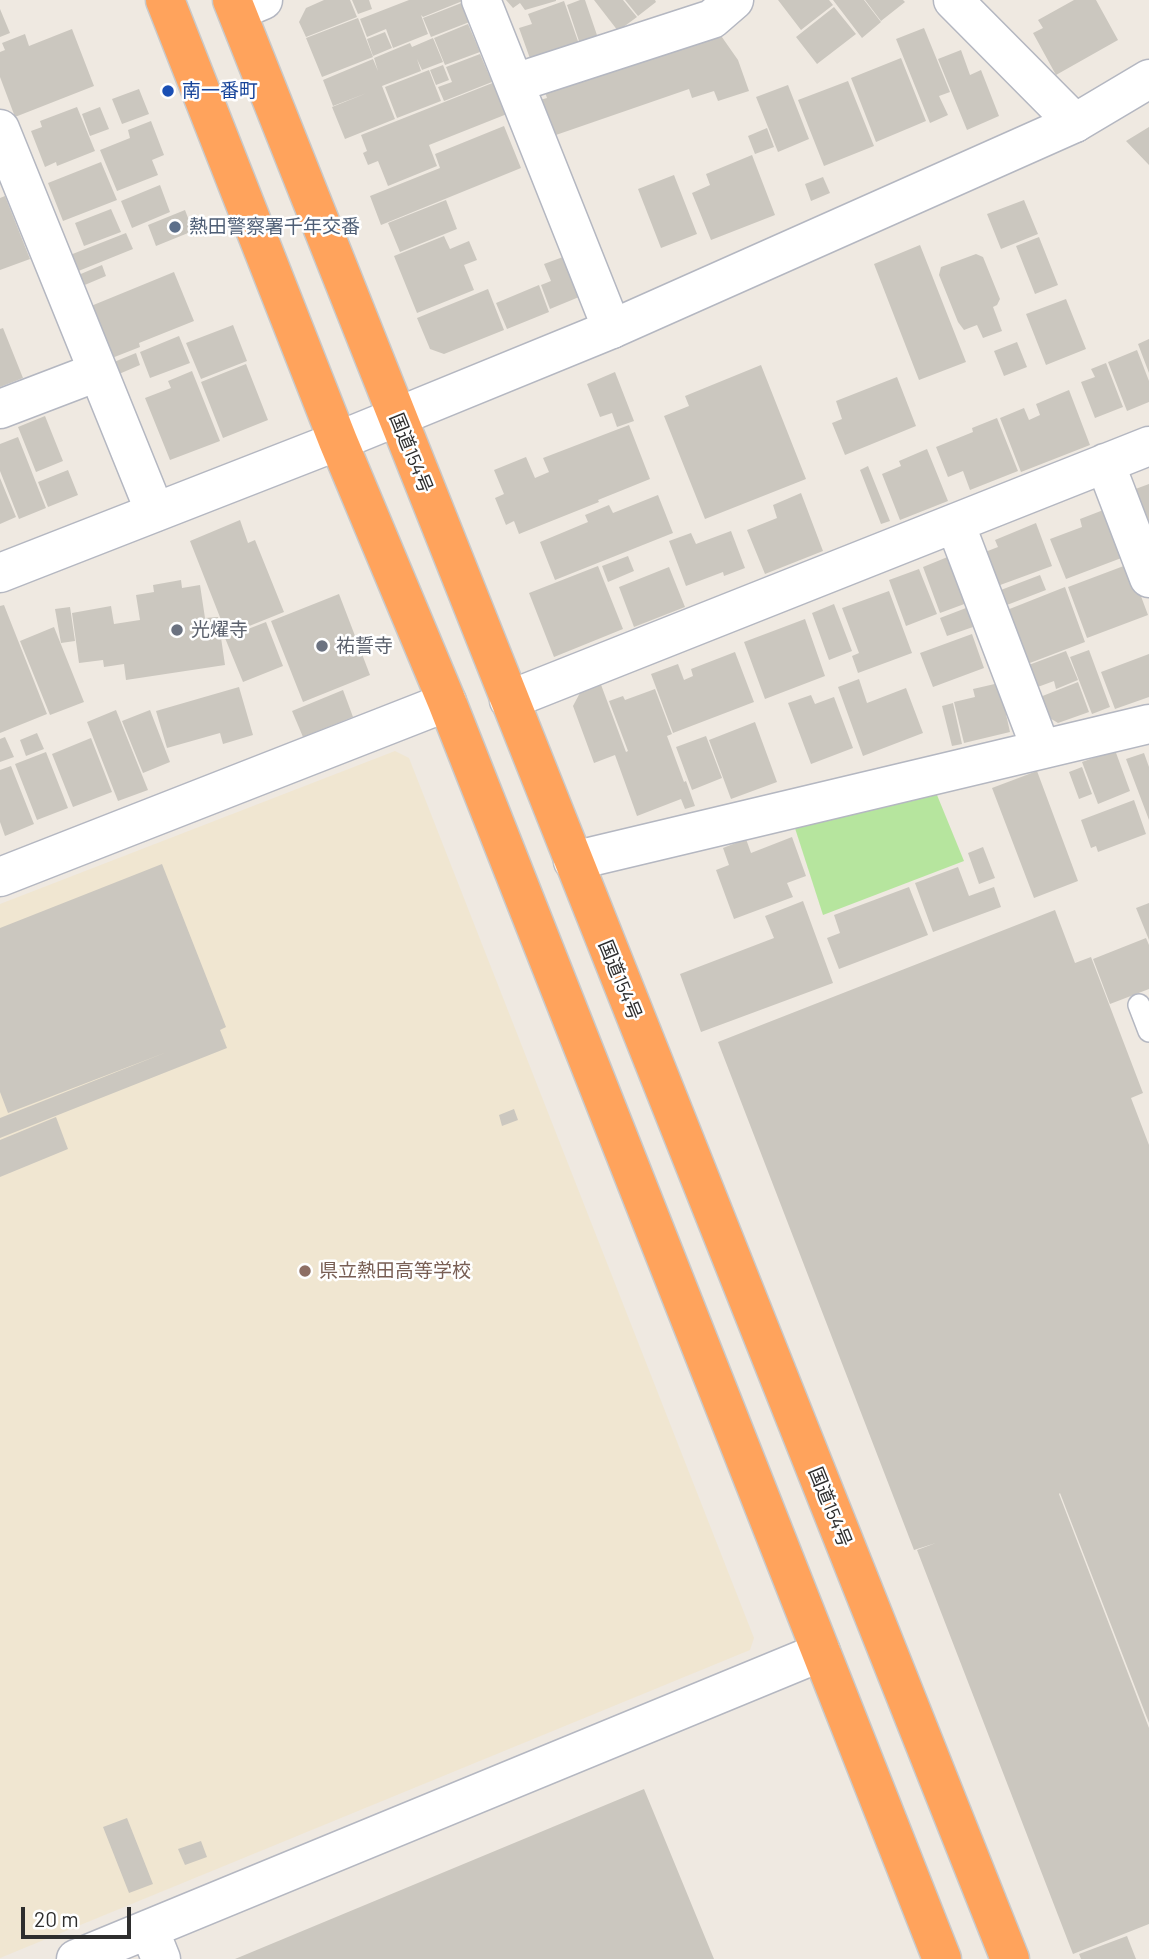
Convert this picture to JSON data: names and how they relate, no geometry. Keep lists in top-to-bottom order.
{
  "streets": {
    "highway": ["国道154号"]
  },
  "places": [
    "南一番町",
    "熱田警察署千年交番",
    "光燿寺",
    "祐誓寺",
    "県立熱田高等学校"
  ],
  "scale_bar": "20 m"
}
